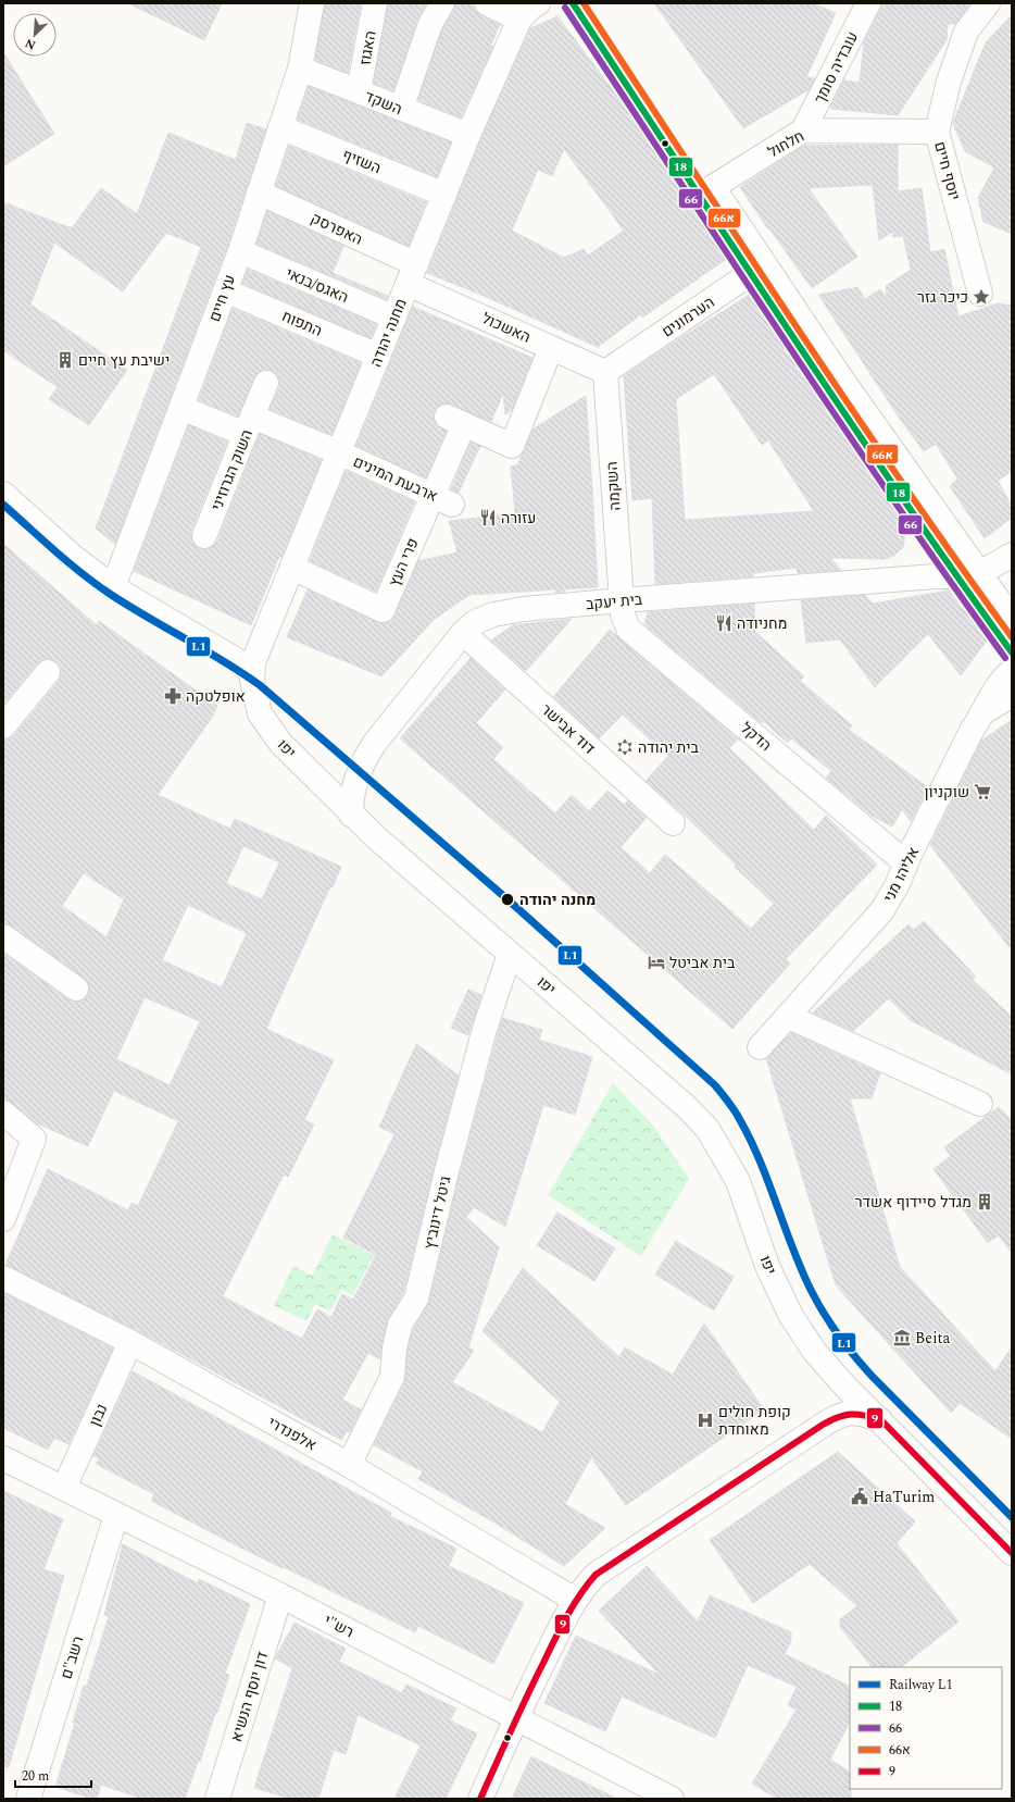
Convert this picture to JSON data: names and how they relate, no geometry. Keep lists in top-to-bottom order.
{
  "streets": {
    "street": [
      "האגוז",
      "עובדיה סומך",
      "השקד",
      "חלחול",
      "השזיף",
      "יוסף חיים",
      "האפרסק",
      "האגס/בנאי",
      "עץ חיים",
      "הערמונים",
      "התפוח",
      "האשכול",
      "מחנה יהודה",
      "השוק הגרוזיני",
      "ארבעת המינים",
      "השקמה",
      "פרי העץ",
      "בית יעקב",
      "דוד אבישר",
      "הדקל",
      "יפו",
      "אליהו מני",
      "גיטל דינוביץ",
      "נבון",
      "אלפנדרי",
      "רש\"י",
      "רשב\"ם",
      "דון יוסף הנשיא"
    ]
  },
  "crossings": [
    ["האגוז", "השקד"],
    ["עובדיה סומך", "חלחול"],
    ["השקד", "עץ חיים"],
    ["השקד", "מחנה יהודה"],
    ["חלחול", "יוסף חיים"],
    ["חלחול", "הערמונים"],
    ["השזיף", "עץ חיים"],
    ["השזיף", "מחנה יהודה"],
    ["האפרסק", "עץ חיים"],
    ["האפרסק", "האשכול"],
    ["האפרסק", "מחנה יהודה"],
    ["האגס/בנאי", "עץ חיים"],
    ["האגס/בנאי", "מחנה יהודה"],
    ["עץ חיים", "התפוח"],
    ["הערמונים", "האשכול"],
    ["הערמונים", "השקמה"],
    ["התפוח", "מחנה יהודה"],
    ["האשכול", "מחנה יהודה"],
    ["האשכול", "השקמה"],
    ["האשכול", "פרי העץ"],
    ["מחנה יהודה", "השוק הגרוזיני"],
    ["מחנה יהודה", "ארבעת המינים"],
    ["מחנה יהודה", "פרי העץ"],
    ["מחנה יהודה", "יפו"],
    ["השוק הגרוזיני", "ארבעת המינים"],
    ["ארבעת המינים", "פרי העץ"],
    ["השקמה", "בית יעקב"],
    ["השקמה", "הדקל"],
    ["בית יעקב", "דוד אבישר"],
    ["בית יעקב", "הדקל"],
    ["בית יעקב", "יפו"],
    ["הדקל", "אליהו מני"],
    ["יפו", "גיטל דינוביץ"],
    ["גיטל דינוביץ", "אלפנדרי"],
    ["נבון", "אלפנדרי"],
    ["נבון", "רש\"י"],
    ["רש\"י", "רשב\"ם"],
    ["רש\"י", "דון יוסף הנשיא"]
  ],
  "places": {
    "place": ["כיכר גזר"],
    "building": ["ישיבת עץ חיים", "מגדל סיידוף אשדר"],
    "restaurant": ["עזורה", "מחניודה"],
    "pharmacy": ["אופלטקה"],
    "synagogue": ["בית יהודה"],
    "supermarket": ["שוקניון"],
    "other": ["מחנה יהודה"],
    "hotel": ["בית אביטל"],
    "museum": ["Beita"],
    "hospital": ["קופת חולים מאוחדת"],
    "public building": ["HaTurim"]
  },
  "lines": [
    "transit line 18",
    "transit line 66א",
    "transit line 66",
    "rail line L1",
    "transit line 9"
  ],
  "legend": [
    "Railway L1",
    "18",
    "66",
    "66א",
    "9"
  ],
  "scale_bar": "20 m",
  "north": "bottom left"
}
